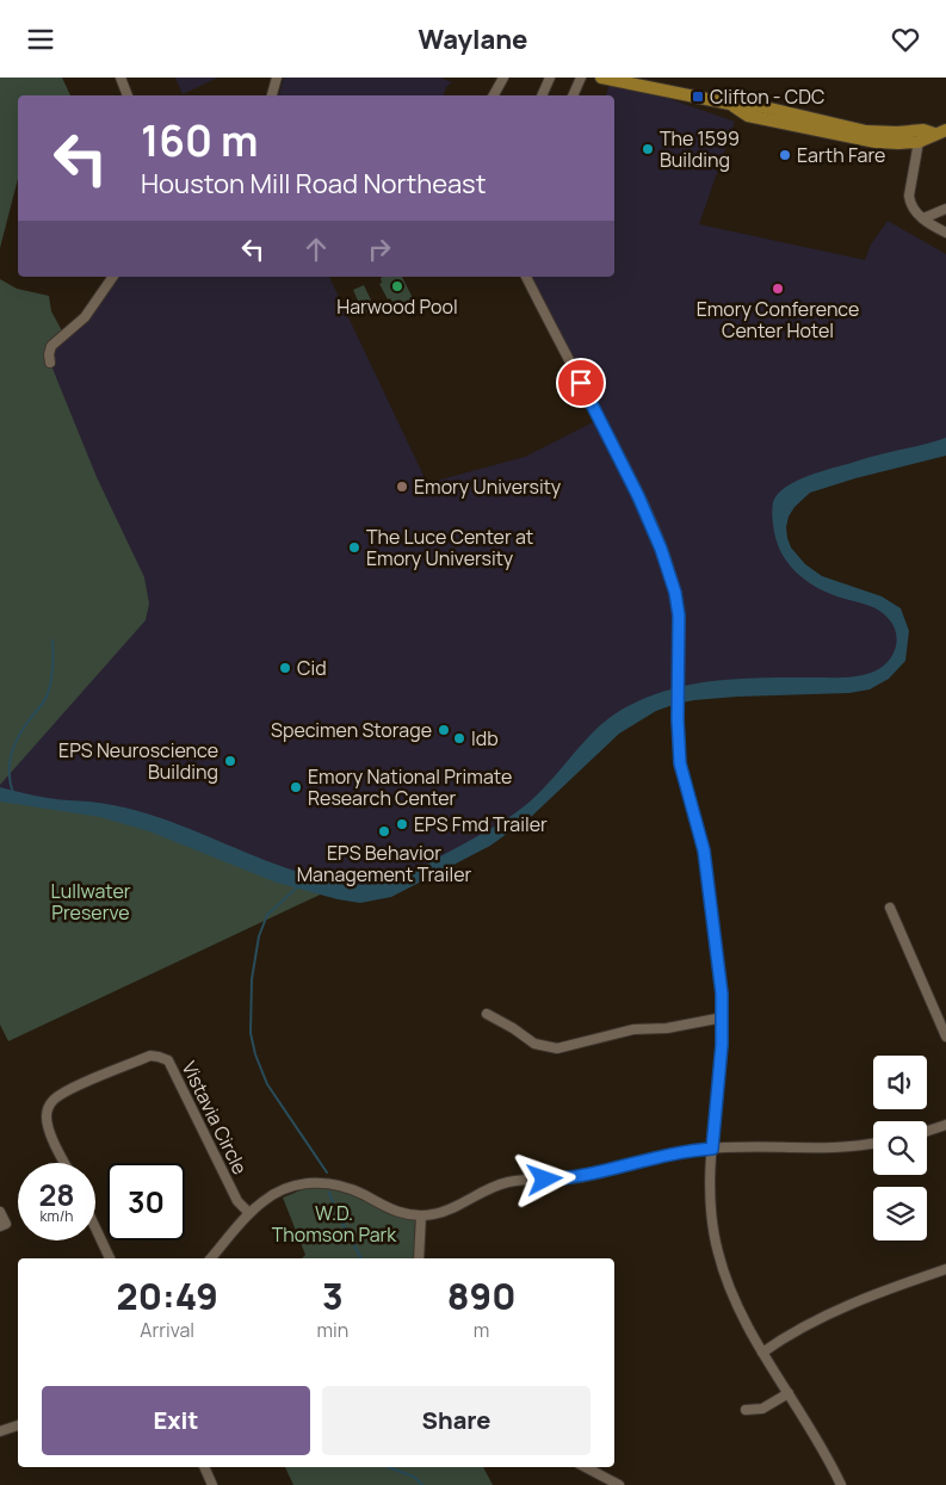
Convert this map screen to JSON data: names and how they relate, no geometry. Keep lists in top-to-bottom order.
{
  "streets": {
    "street": ["Vistavia Circle"]
  },
  "parks": ["Lullwater Preserve", "W.D. Thomson Park"],
  "places": {
    "transit": ["Clifton - CDC"],
    "other": [
      "The 1599 Building",
      "Earth Fare",
      "Harwood Pool",
      "Emory Conference Center Hotel",
      "Emory University",
      "The Luce Center at Emory University",
      "Cid",
      "Specimen Storage",
      "Idb",
      "EPS Neuroscience Building",
      "Emory National Primate Research Center",
      "EPS Fmd Trailer",
      "EPS Behavior Management Trailer"
    ]
  },
  "page": {
    "header": "Waylane",
    "turn": ["160 m", "Houston Mill Road Northeast"],
    "speed": "28 km/h",
    "limit": "30",
    "eta": [
      "20:49",
      "Arrival",
      "3",
      "min",
      "890",
      "m"
    ],
    "buttons": ["Exit", "Share"]
  }
}
